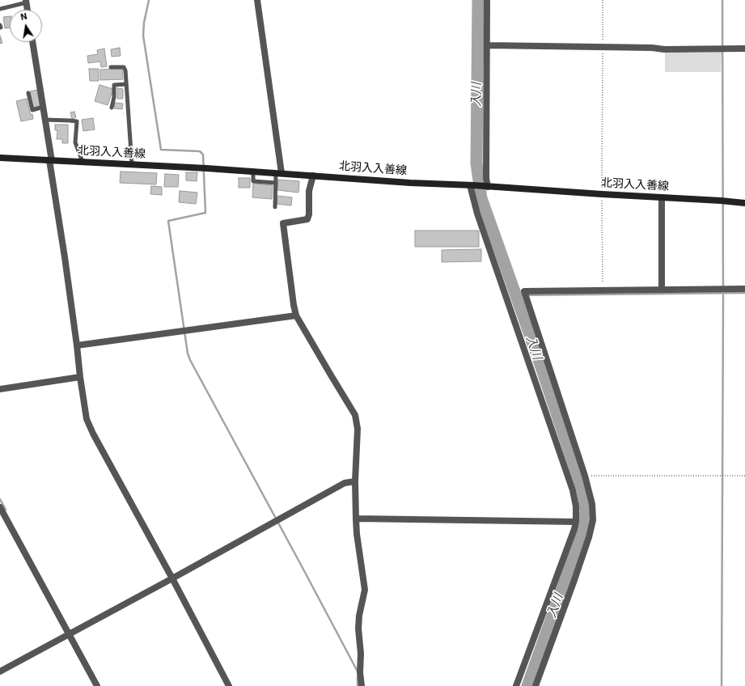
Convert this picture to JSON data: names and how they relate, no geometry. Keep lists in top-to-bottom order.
{
  "streets": {
    "main road": ["北羽入入善線"]
  },
  "water": ["入川"],
  "north": "top"
}
